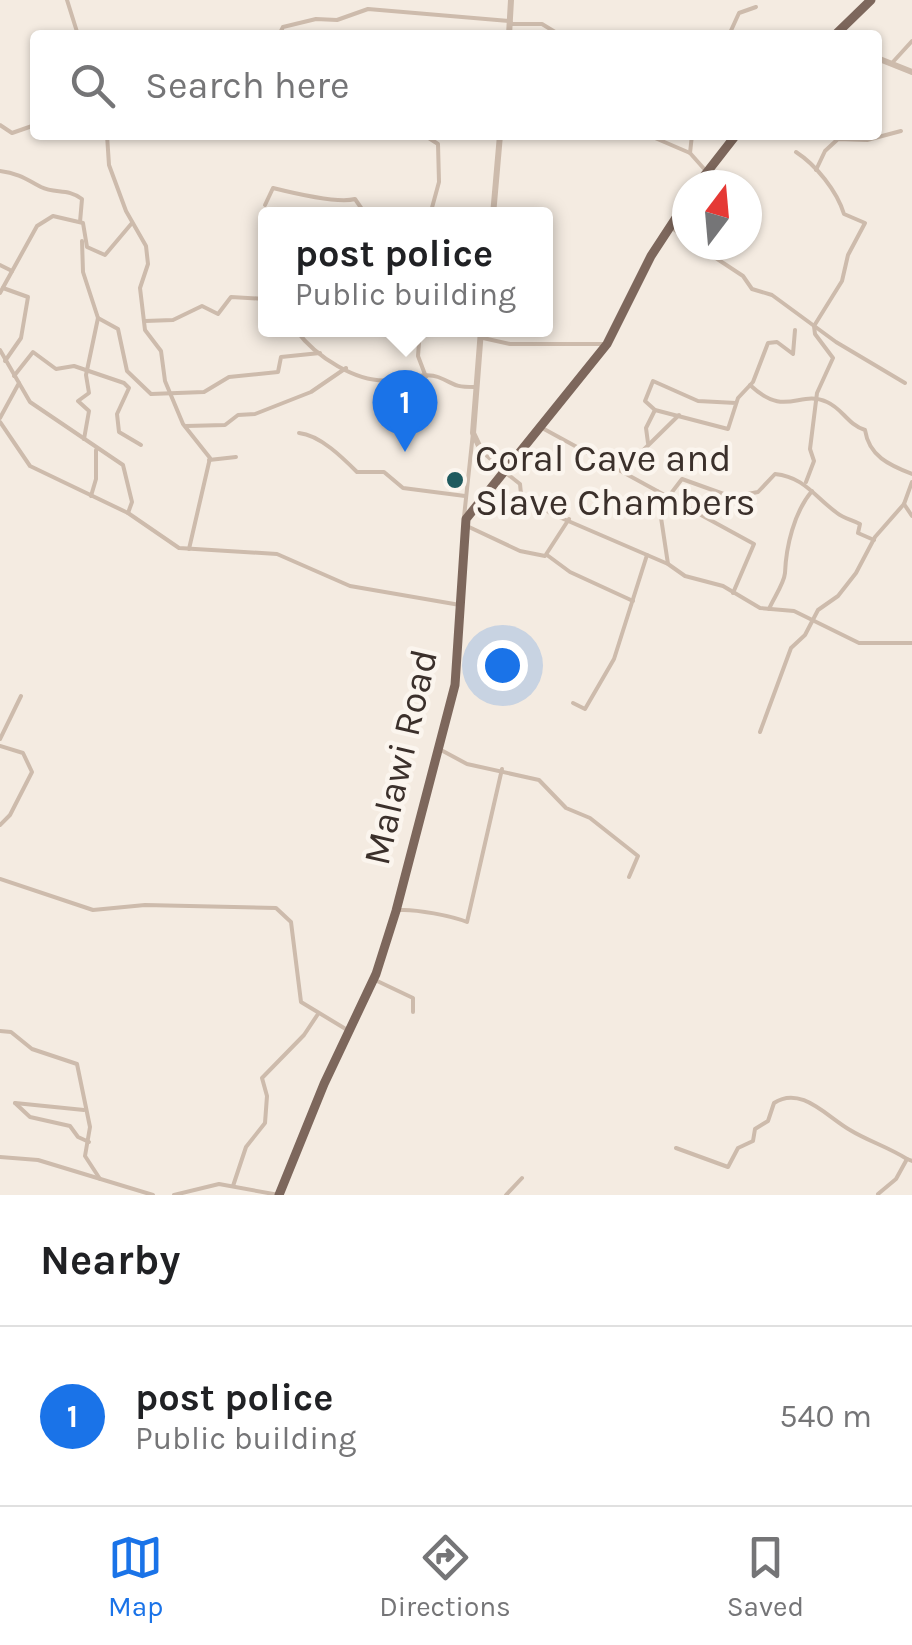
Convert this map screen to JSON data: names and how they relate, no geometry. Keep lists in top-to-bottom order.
{
  "streets": {
    "main road": ["Malawi Road"]
  },
  "places": ["Coral Cave and Slave Chambers"],
  "north": "top",
  "page": {
    "search": "Search here",
    "popup": ["post police", "Public building"],
    "pins": "1",
    "heading": "Nearby",
    "list": [
      {
        "mark": "1",
        "name": "post police",
        "note": "Public building",
        "value": "540 m"
      }
    ],
    "nav": ["Map", "Directions", "Saved"]
  }
}
